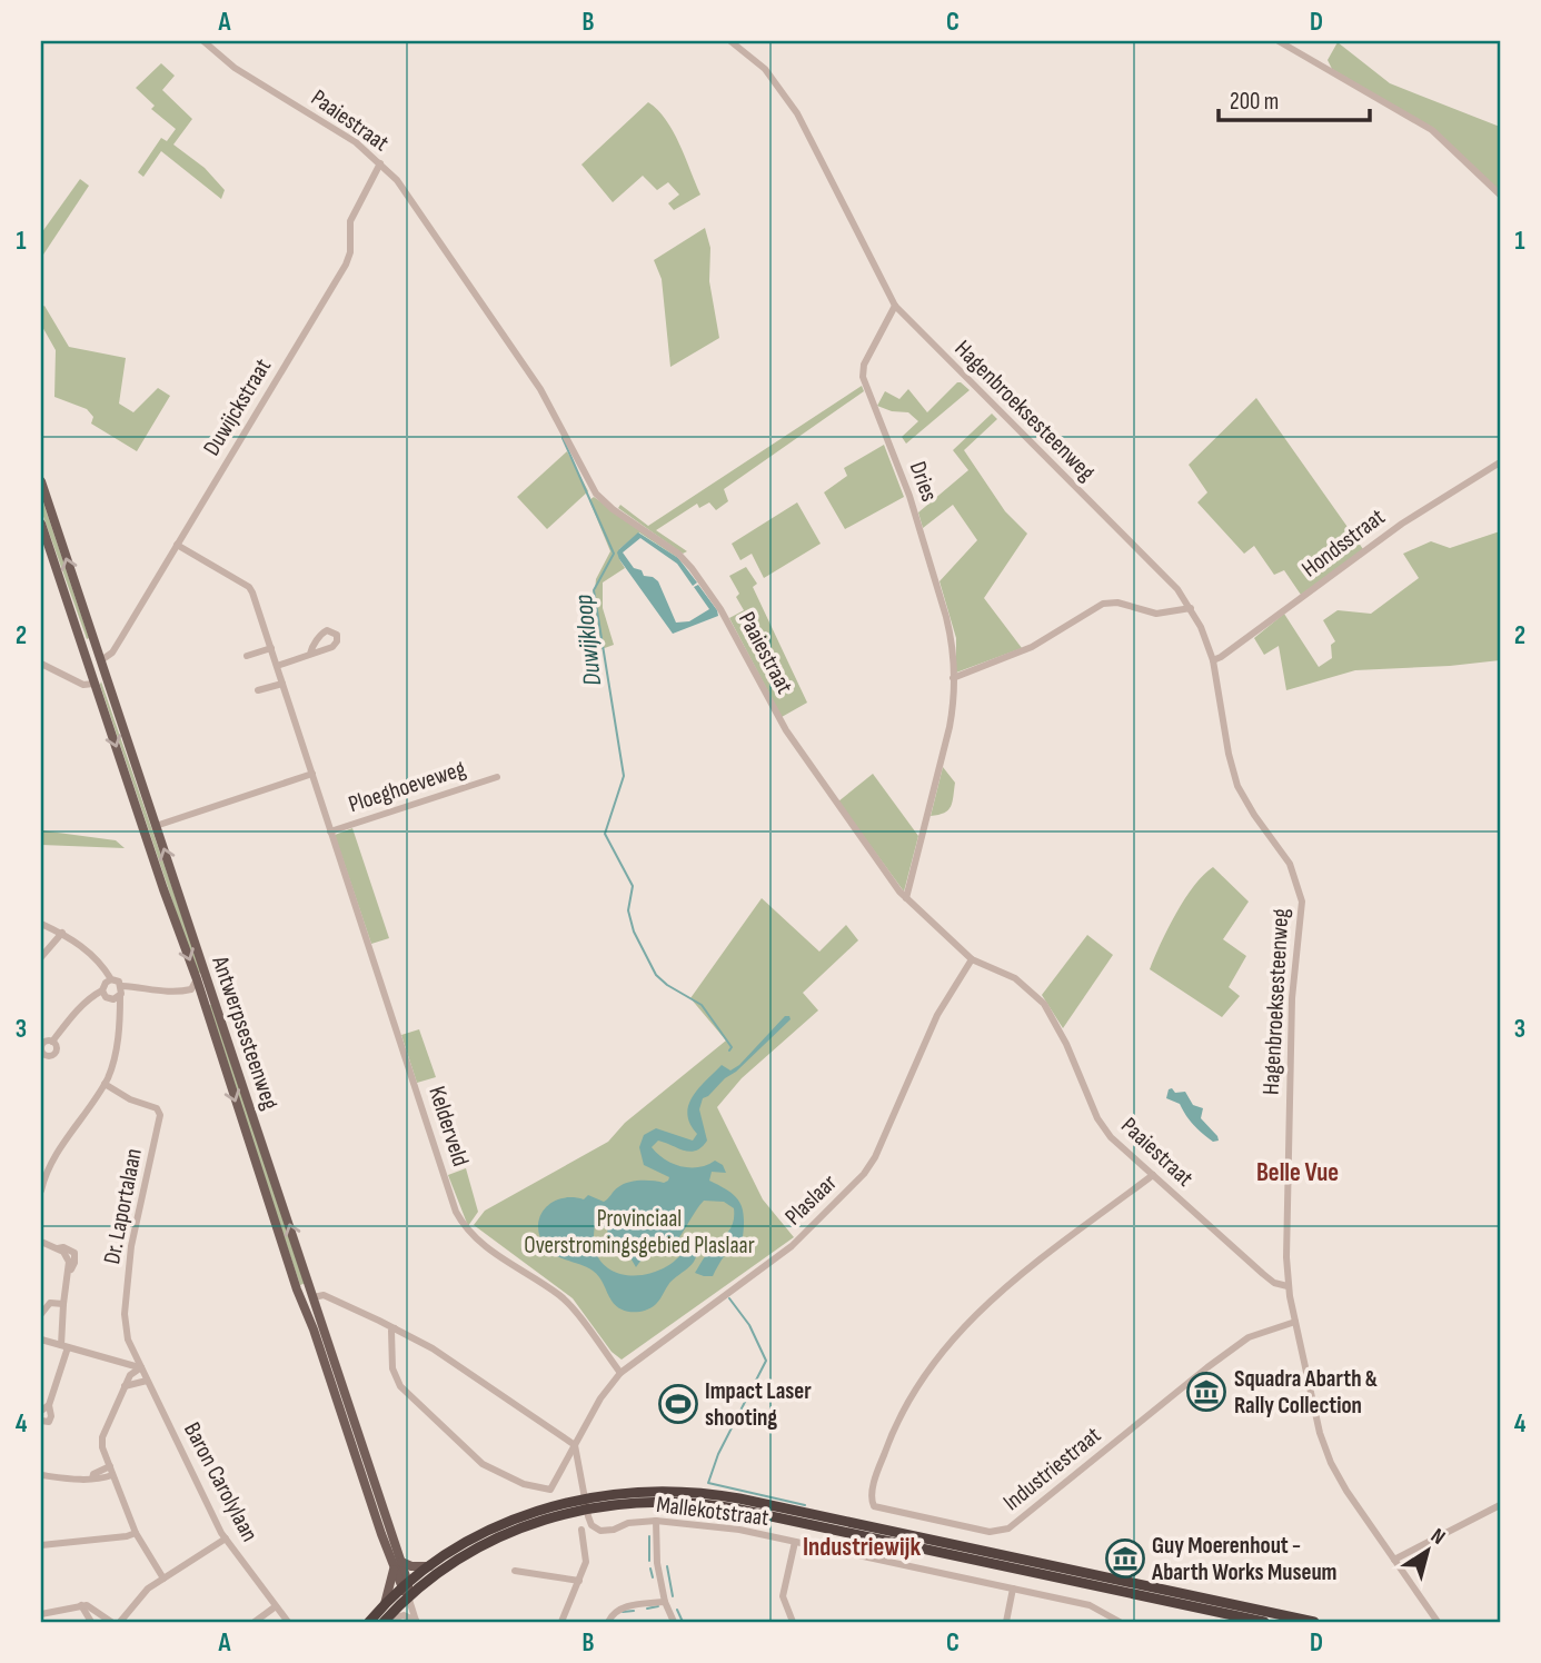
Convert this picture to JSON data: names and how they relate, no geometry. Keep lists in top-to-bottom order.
{
  "streets": {
    "main road": ["Antwerpsesteenweg"],
    "street": [
      "Paaiestraat",
      "Duwijckstraat",
      "Hagenbroeksesteenweg",
      "Dries",
      "Hondsstraat",
      "Ploeghoeveweg",
      "Kelderveld",
      "Plaslaar",
      "Dr. Laportalaan",
      "Industriestraat",
      "Baron Carolylaan",
      "Mallekotstraat"
    ]
  },
  "crossings": [
    ["Paaiestraat", "Duwijckstraat"],
    ["Paaiestraat", "Hagenbroeksesteenweg"],
    ["Paaiestraat", "Dries"],
    ["Paaiestraat", "Plaslaar"],
    ["Paaiestraat", "Industriestraat"],
    ["Duwijckstraat", "Antwerpsesteenweg"],
    ["Duwijckstraat", "Kelderveld"],
    ["Hagenbroeksesteenweg", "Dries"],
    ["Hagenbroeksesteenweg", "Hondsstraat"],
    ["Hagenbroeksesteenweg", "Industriestraat"],
    ["Ploeghoeveweg", "Kelderveld"],
    ["Kelderveld", "Plaslaar"],
    ["Dr. Laportalaan", "Baron Carolylaan"]
  ],
  "districts": ["Belle Vue", "Industriewijk"],
  "water": ["Duwijkloop"],
  "parks": ["Provinciaal Overstromingsgebied Plaslaar"],
  "places": {
    "museum": ["Squadra Abarth & Rally Collection", "Guy Moerenhout - Abarth Works Museum"],
    "sports": ["Impact Laser shooting"]
  },
  "scale_bar": "200 m",
  "north": "top right",
  "grid": {
    "columns": [
      "A",
      "B",
      "C",
      "D"
    ],
    "rows": [
      "1",
      "2",
      "3",
      "4"
    ]
  }
}
